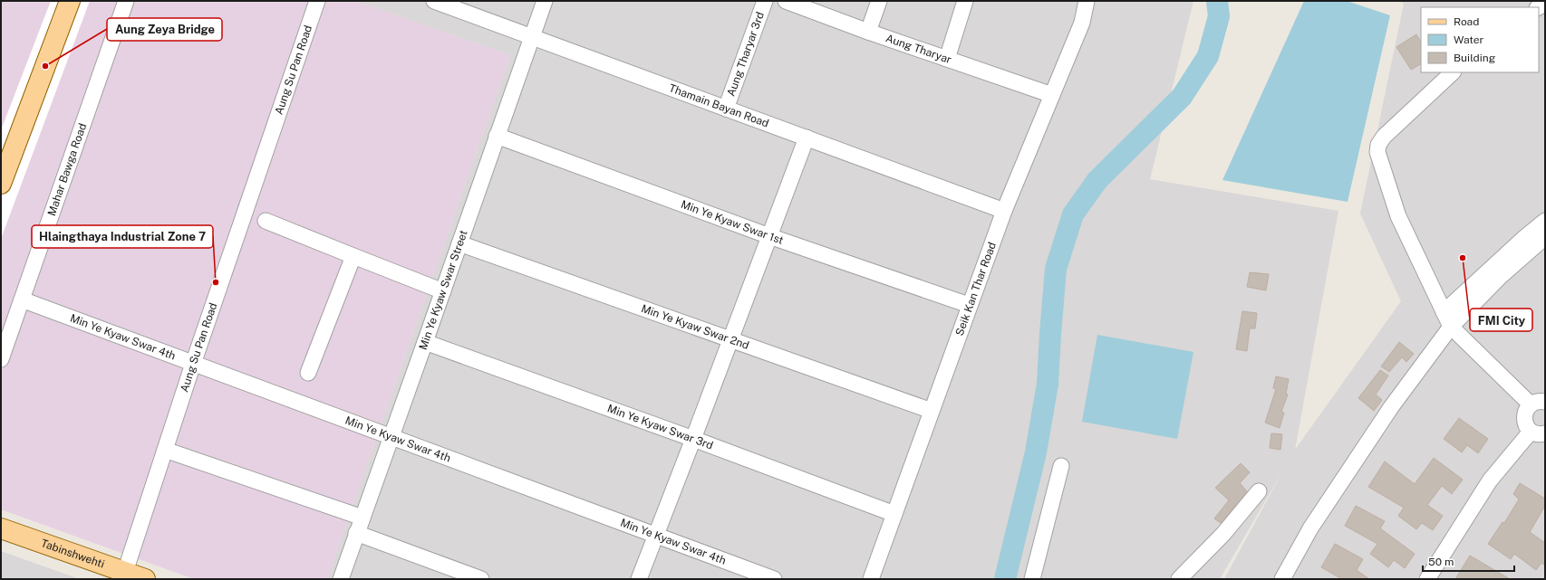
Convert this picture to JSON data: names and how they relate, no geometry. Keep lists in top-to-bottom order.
{
  "streets": {
    "main road": ["Tabinshwehti"],
    "street": [
      "Aung Tharyar",
      "Aung Tharyar 3rd",
      "Aung Su Pan Road",
      "Thamain Bayan Road",
      "Mahar Bawga Road",
      "Min Ye Kyaw Swar 1st",
      "Seik Kan Thar Road",
      "Min Ye Kyaw Swar Street",
      "Min Ye Kyaw Swar 2nd",
      "Min Ye Kyaw Swar 4th",
      "Min Ye Kyaw Swar 3rd"
    ]
  },
  "crossings": [
    ["Aung Tharyar", "Seik Kan Thar Road"],
    ["Aung Tharyar 3rd", "Thamain Bayan Road"],
    ["Aung Su Pan Road", "Min Ye Kyaw Swar 4th"],
    ["Aung Su Pan Road", "Tabinshwehti"],
    ["Thamain Bayan Road", "Seik Kan Thar Road"],
    ["Thamain Bayan Road", "Min Ye Kyaw Swar Street"],
    ["Mahar Bawga Road", "Min Ye Kyaw Swar 4th"],
    ["Min Ye Kyaw Swar 1st", "Seik Kan Thar Road"],
    ["Min Ye Kyaw Swar 1st", "Min Ye Kyaw Swar Street"],
    ["Seik Kan Thar Road", "Min Ye Kyaw Swar 2nd"],
    ["Seik Kan Thar Road", "Min Ye Kyaw Swar 3rd"],
    ["Min Ye Kyaw Swar Street", "Min Ye Kyaw Swar 2nd"],
    ["Min Ye Kyaw Swar Street", "Min Ye Kyaw Swar 4th"],
    ["Min Ye Kyaw Swar Street", "Min Ye Kyaw Swar 3rd"]
  ],
  "places": ["Aung Zeya Bridge", "FMI City", "Hlaingthaya Industrial Zone 7"],
  "legend": ["Road", "Water", "Building"],
  "scale_bar": "50 m"
}
